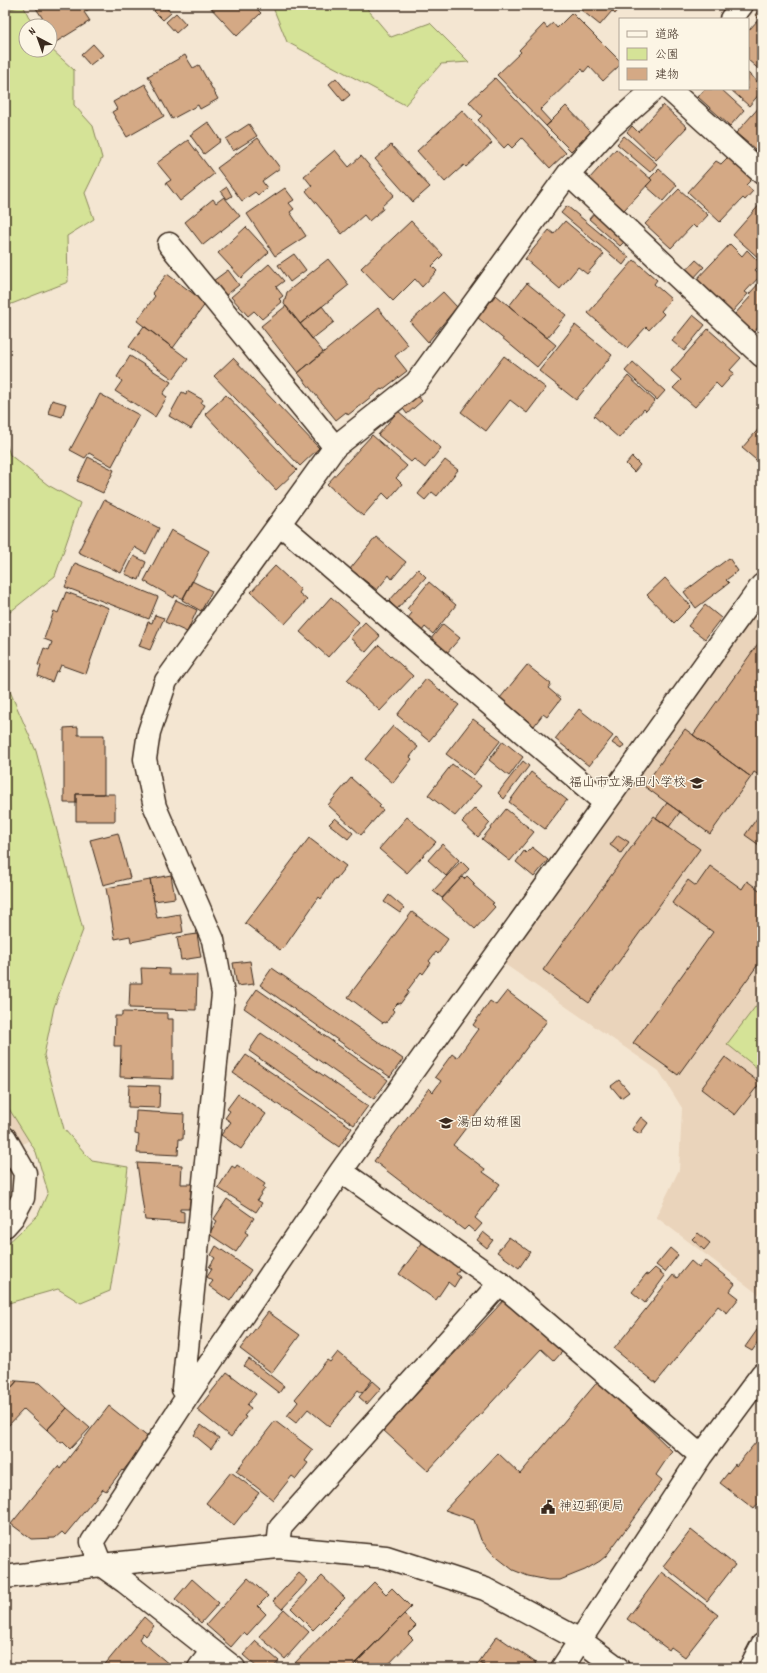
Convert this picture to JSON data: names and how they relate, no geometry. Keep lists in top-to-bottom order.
{
  "places": {
    "school or university": ["福山市立湯田小学校", "湯田幼稚園"],
    "public building": ["神辺郵便局"]
  },
  "legend": ["道路", "公園", "建物"],
  "north": "top left"
}
